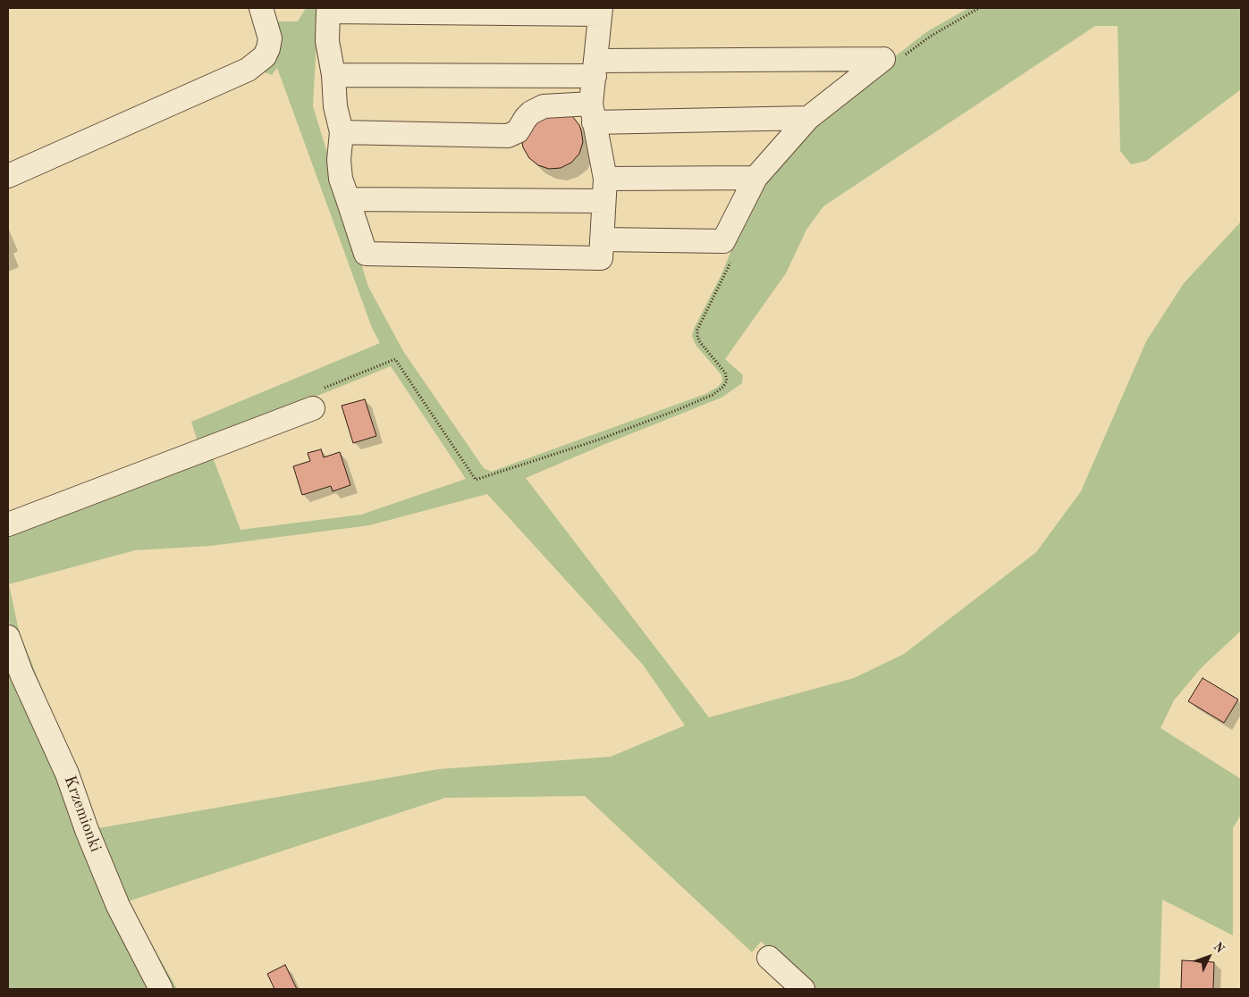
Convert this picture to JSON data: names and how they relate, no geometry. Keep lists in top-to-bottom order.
{
  "streets": {
    "street": ["Krzemionki"]
  },
  "north": "top right"
}
